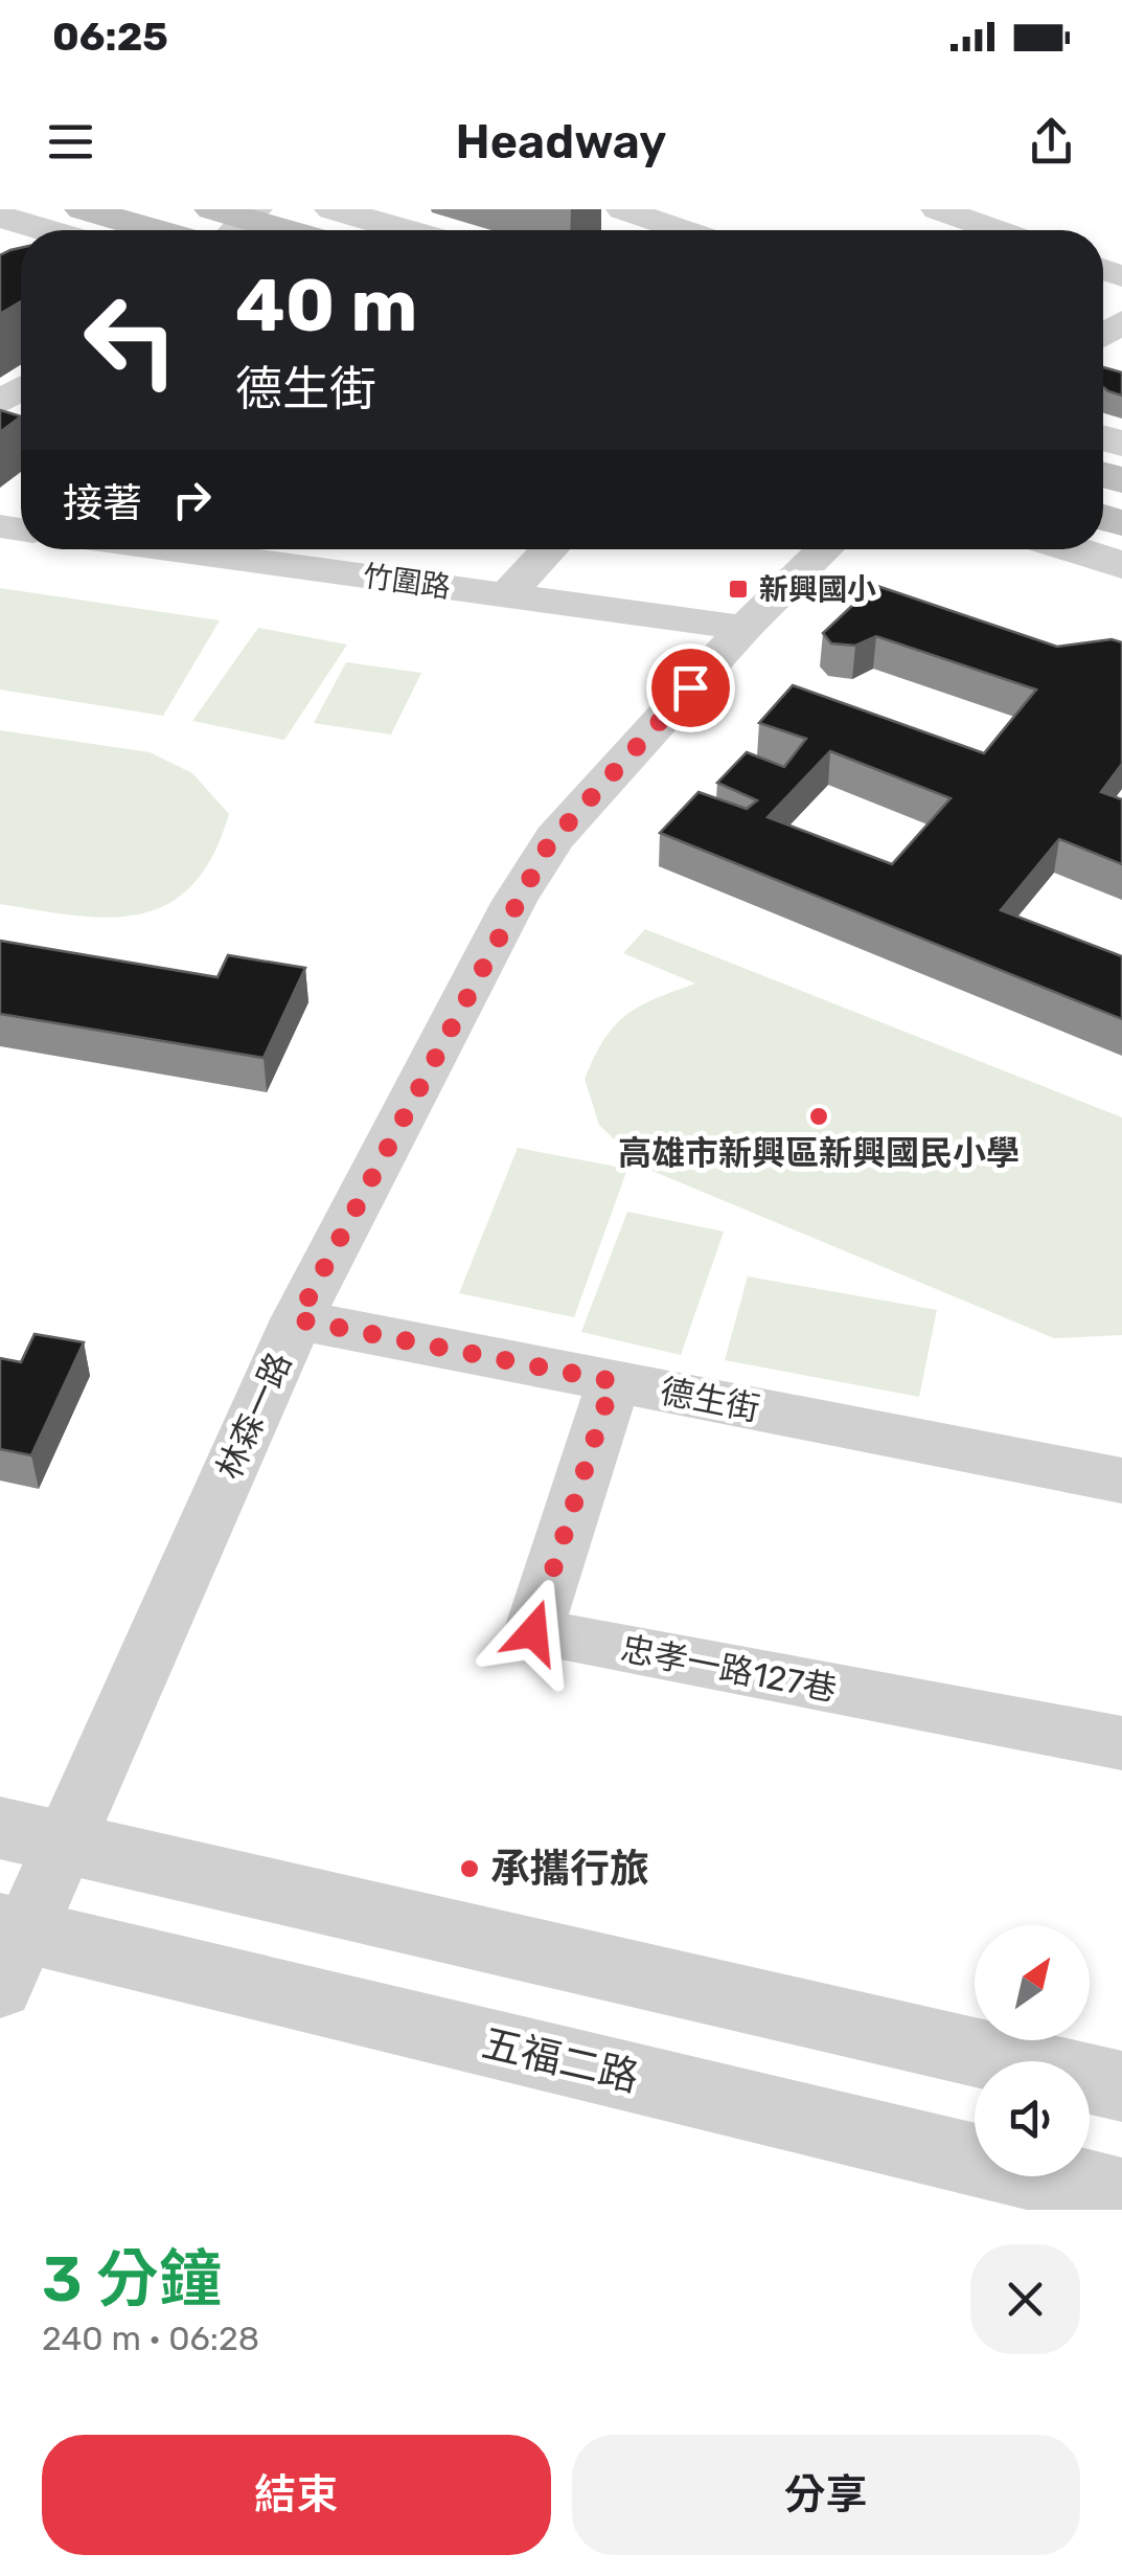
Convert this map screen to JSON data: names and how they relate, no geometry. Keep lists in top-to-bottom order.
{
  "streets": {
    "street": [
      "竹圍路",
      "德生街",
      "林森一路",
      "忠孝一路127巷",
      "五福二路"
    ]
  },
  "crossings": [
    ["竹圍路", "林森一路"],
    ["德生街", "林森一路"],
    ["德生街", "忠孝一路127巷"],
    ["林森一路", "五福二路"]
  ],
  "places": {
    "transit": ["新興國小"],
    "other": ["高雄市新興區新興國民小學", "承攜行旅"]
  },
  "north": "top right",
  "page": {
    "status": "06:25",
    "header": "Headway",
    "turn": ["40 m", "德生街"],
    "then": "接著",
    "heading": ["3 分鐘", "240 m · 06:28"],
    "buttons": ["結束", "分享"]
  }
}
